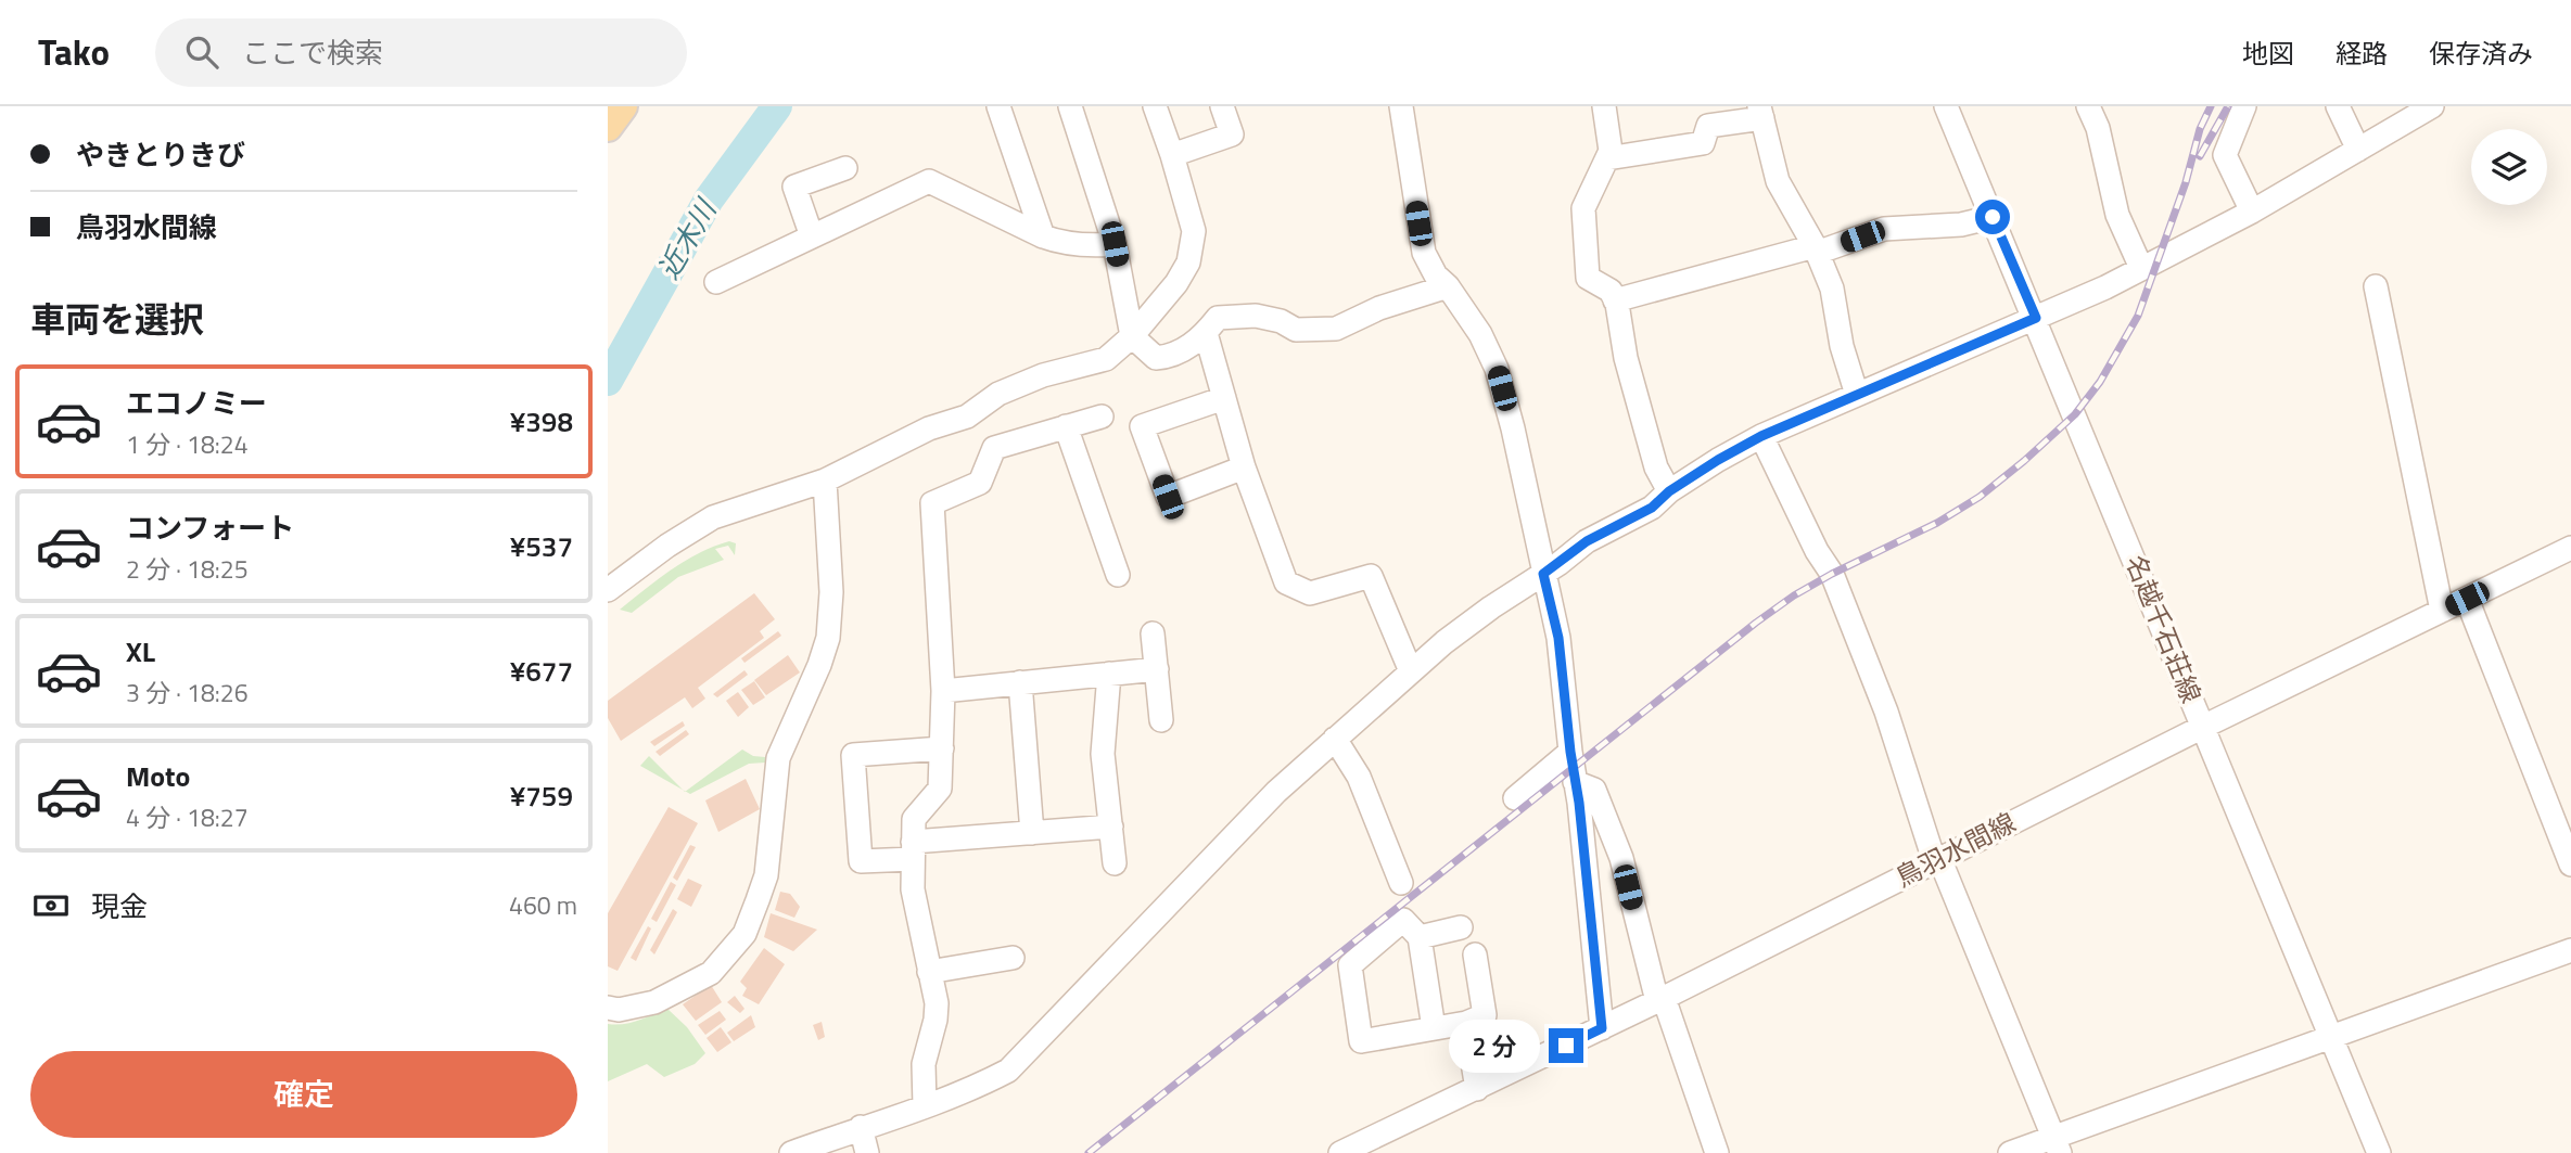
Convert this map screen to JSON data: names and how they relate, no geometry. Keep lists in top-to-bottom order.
{
  "streets": {
    "street": ["名越千石荘線", "鳥羽水間線"]
  },
  "crossings": [
    ["名越千石荘線", "鳥羽水間線"]
  ],
  "water": ["近木川"],
  "page": {
    "header": "Tako",
    "search": "ここで検索",
    "nav": ["地図", "経路", "保存済み"],
    "banner": ["やきとりきび", "鳥羽水間線"],
    "heading": "車両を選択",
    "list": [
      {
        "name": "エコノミー",
        "note": "1 分 · 18:24",
        "value": "¥398"
      },
      {
        "name": "コンフォート",
        "note": "2 分 · 18:25",
        "value": "¥537"
      },
      {
        "name": "XL",
        "note": "3 分 · 18:26",
        "value": "¥677"
      },
      {
        "name": "Moto",
        "note": "4 分 · 18:27",
        "value": "¥759"
      }
    ],
    "pay": ["現金", "460 m"],
    "bubble": "2 分",
    "buttons": "確定"
  }
}
